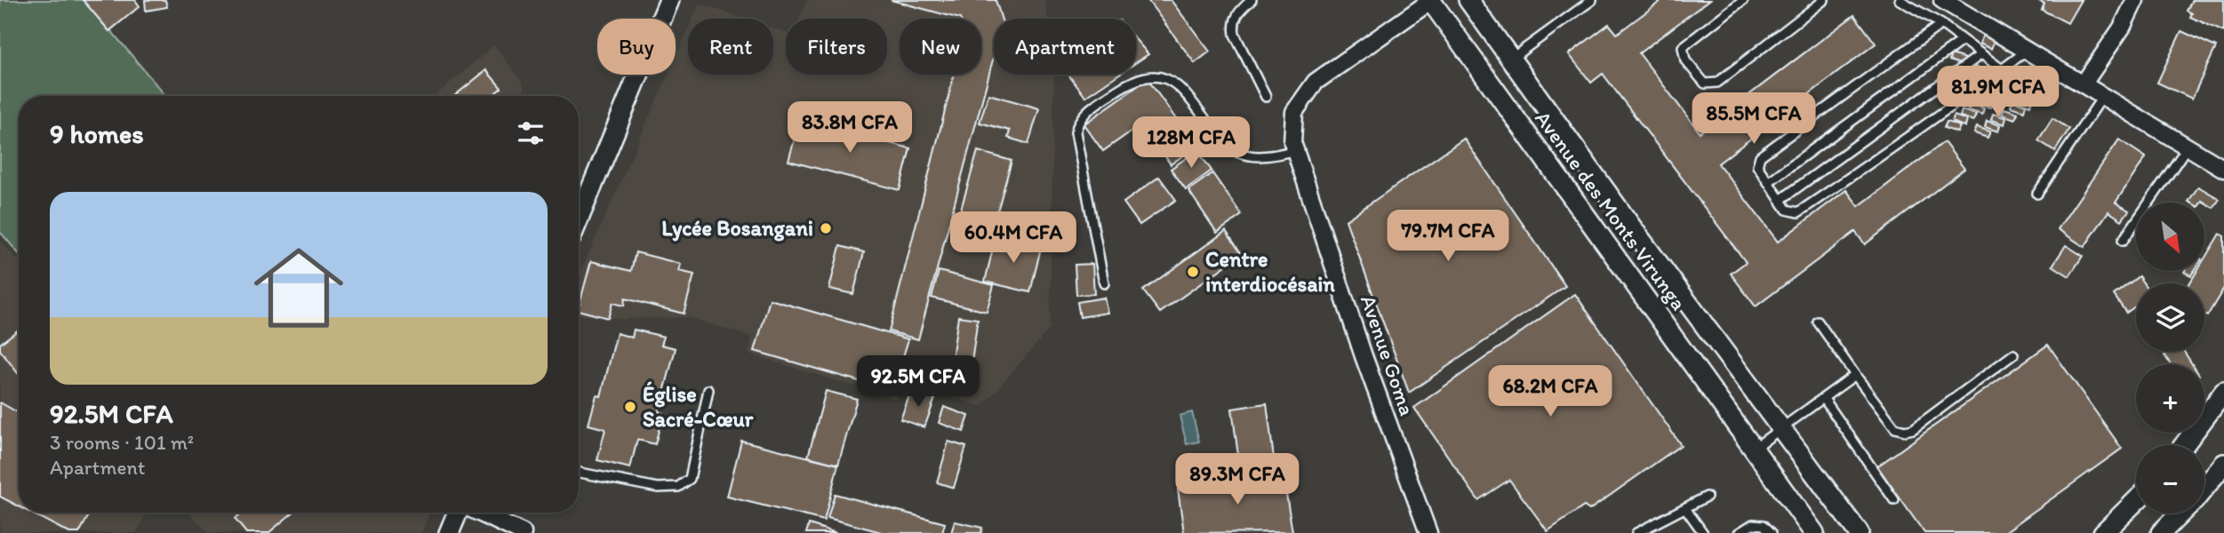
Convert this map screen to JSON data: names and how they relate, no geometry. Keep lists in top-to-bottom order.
{
  "streets": {
    "street": ["Avenue des Monts Virunga", "Avenue Goma"]
  },
  "crossings": [
    ["Avenue des Monts Virunga", "Avenue Goma"]
  ],
  "places": ["Lycée Bosangani", "Centre interdiocésain", "Église Sacré-Cœur"],
  "north": "bottom right",
  "page": {
    "chip": [
      "Buy",
      "Rent",
      "Filters",
      "New",
      "Apartment"
    ],
    "price": [
      "81.9M CFA",
      "85.5M CFA",
      "83.8M CFA",
      "128M CFA",
      "79.7M CFA",
      "60.4M CFA",
      "92.5M CFA",
      "68.2M CFA",
      "89.3M CFA"
    ],
    "heading": "9 homes",
    "list": [
      {
        "name": "92.5M CFA",
        "note": "3 rooms · 101 m² · Apartment"
      }
    ],
    "map_buttons": ["+", "−"]
  }
}
